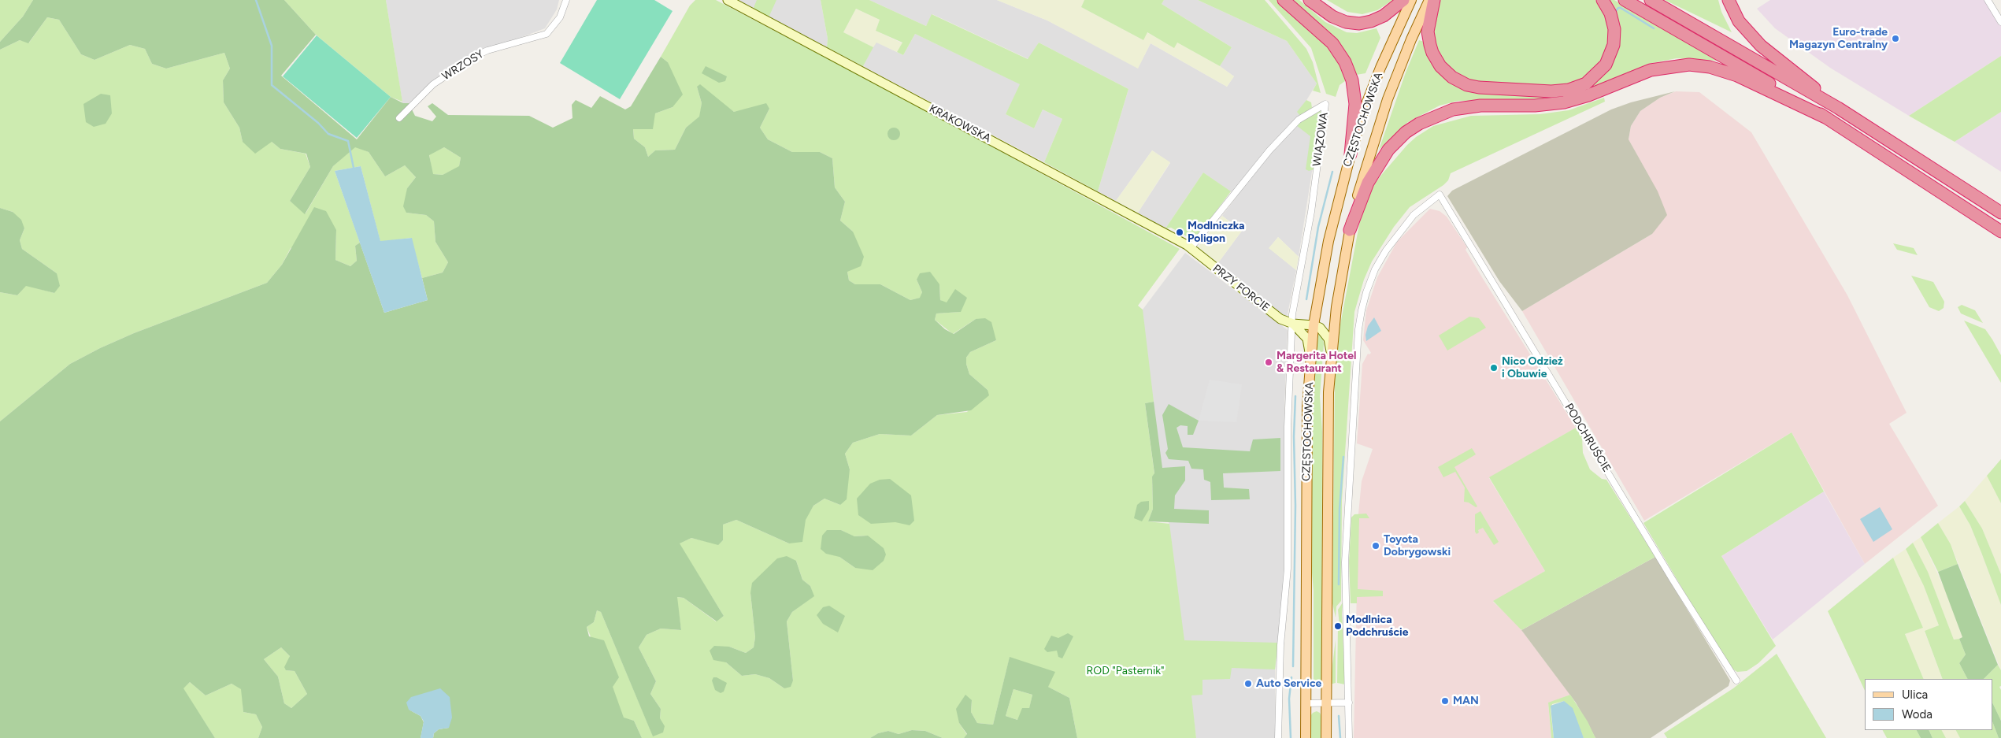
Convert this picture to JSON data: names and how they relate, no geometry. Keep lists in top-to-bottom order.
{
  "streets": {
    "main road": ["CZĘSTOCHOWSKA"],
    "street": [
      "WRZOSY",
      "KRAKOWSKA",
      "WIĄZOWA",
      "PRZY FORCIE",
      "PODCHRUŚCIE"
    ]
  },
  "crossings": [
    ["CZĘSTOCHOWSKA", "PRZY FORCIE"],
    ["KRAKOWSKA", "WIĄZOWA"],
    ["KRAKOWSKA", "PRZY FORCIE"],
    ["WIĄZOWA", "PRZY FORCIE"]
  ],
  "parks": ["ROD \"Pasternik\""],
  "places": [
    "Euro-trade Magazyn Centralny",
    "Modlniczka Poligon",
    "Margerita Hotel & Restaurant",
    "Nico Odzież i Obuwie",
    "Toyota Dobrygowski",
    "Modlnica Podchruście",
    "Auto Service",
    "MAN"
  ],
  "legend": ["Ulica", "Woda"]
}
